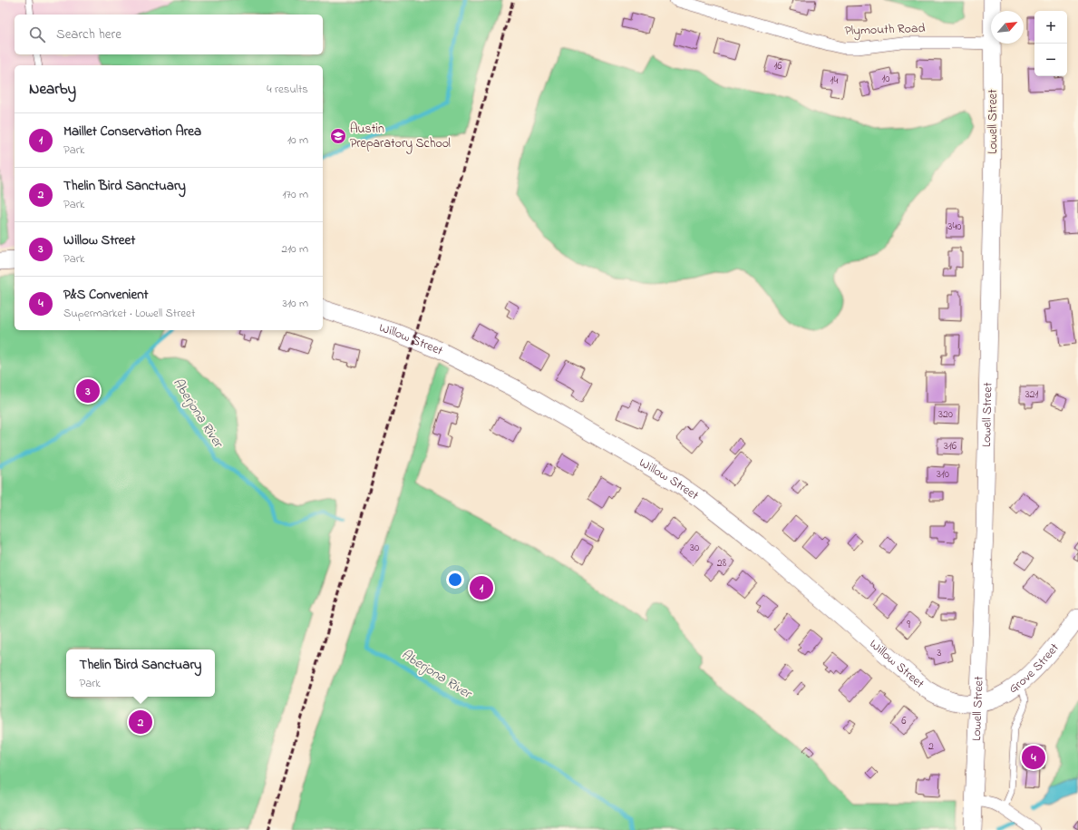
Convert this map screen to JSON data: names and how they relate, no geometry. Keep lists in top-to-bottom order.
{
  "streets": {
    "main road": ["Lowell Street", "Willow Street", "Grove Street"],
    "street": ["Plymouth Road"]
  },
  "crossings": [
    ["Lowell Street", "Willow Street"],
    ["Lowell Street", "Grove Street"],
    ["Willow Street", "Grove Street"]
  ],
  "water": ["Aberjona River"],
  "places": {
    "school or university": ["Austin Preparatory School"]
  },
  "house_numbers": [
    "16",
    "10",
    "14",
    "340",
    "321",
    "320",
    "316",
    "310",
    "30",
    "28",
    "9",
    "3",
    "6",
    "2"
  ],
  "north": "top right",
  "page": {
    "map_buttons": ["+", "−"],
    "search": "Search here",
    "heading": ["Nearby", "4 results"],
    "list": [
      {
        "mark": "1",
        "name": "Maillet Conservation Area",
        "note": "Park",
        "value": "10 m"
      },
      {
        "mark": "2",
        "name": "Thelin Bird Sanctuary",
        "note": "Park",
        "value": "170 m"
      },
      {
        "mark": "3",
        "name": "Willow Street",
        "note": "Park",
        "value": "210 m"
      },
      {
        "mark": "4",
        "name": "P&S Convenient",
        "note": "Supermarket · Lowell Street",
        "value": "310 m"
      }
    ],
    "pins": [
      "3",
      "1",
      "2",
      "4"
    ],
    "popup": ["Thelin Bird Sanctuary", "Park"]
  }
}
